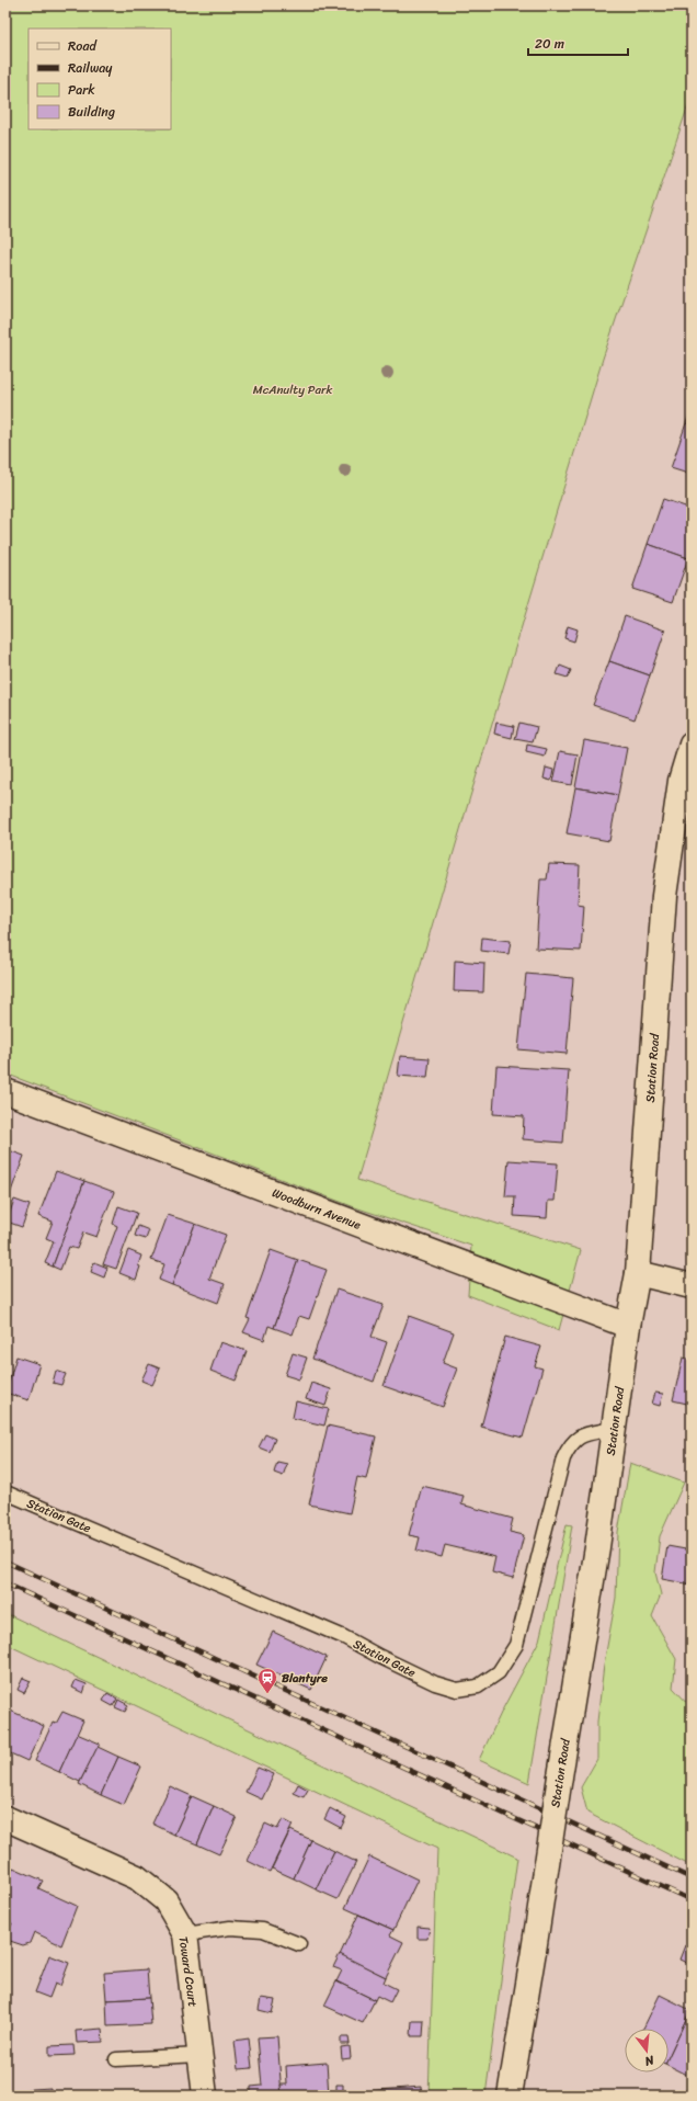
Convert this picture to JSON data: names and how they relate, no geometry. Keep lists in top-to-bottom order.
{
  "streets": {
    "street": ["Station Road", "Woodburn Avenue", "Toward Court"],
    "lane": ["Station Gate"]
  },
  "crossings": [
    ["Station Road", "Woodburn Avenue"],
    ["Station Road", "Station Gate"]
  ],
  "parks": ["McAnulty Park"],
  "places": {
    "station": ["Blantyre"]
  },
  "legend": [
    "Road",
    "Railway",
    "Park",
    "Building"
  ],
  "scale_bar": "20 m",
  "north": "bottom"
}
